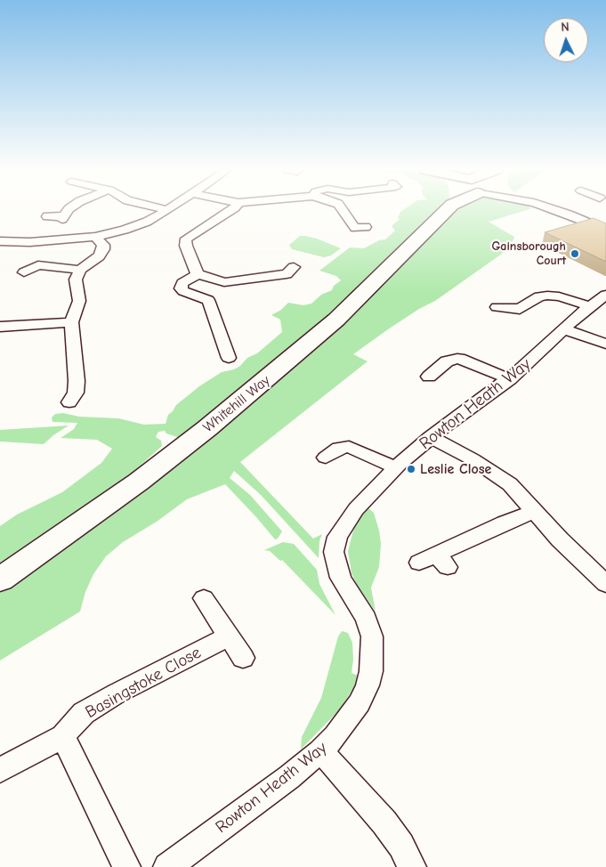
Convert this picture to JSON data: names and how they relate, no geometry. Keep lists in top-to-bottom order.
{
  "streets": {
    "main road": ["Whitehill Way"],
    "street": ["Rowton Heath Way", "Basingstoke Close"]
  },
  "places": ["Gainsborough Court", "Leslie Close"],
  "north": "top"
}
